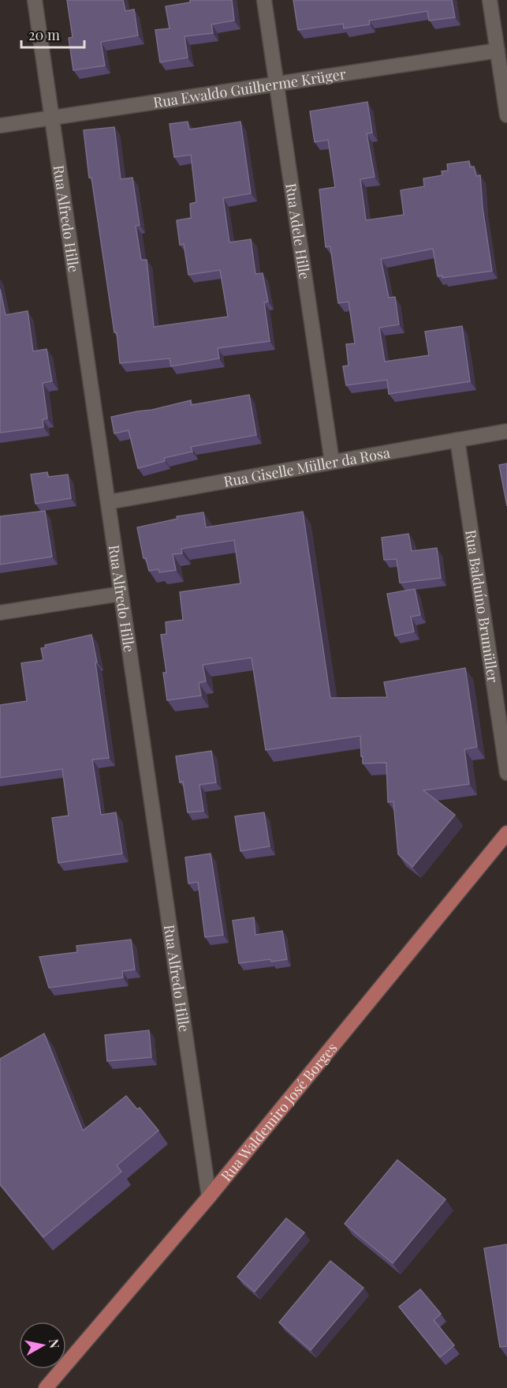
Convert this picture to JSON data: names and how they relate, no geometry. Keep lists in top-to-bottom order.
{
  "streets": {
    "main road": ["Rua Waldemiro José Borges"],
    "street": [
      "Rua Ewaldo Guilherme Krüger",
      "Rua Alfredo Hille",
      "Rua Adele Hille",
      "Rua Giselle Müller da Rosa",
      "Rua Balduíno Brumüller"
    ]
  },
  "crossings": [
    ["Rua Ewaldo Guilherme Krüger", "Rua Alfredo Hille"],
    ["Rua Ewaldo Guilherme Krüger", "Rua Adele Hille"],
    ["Rua Alfredo Hille", "Rua Giselle Müller da Rosa"],
    ["Rua Alfredo Hille", "Rua Waldemiro José Borges"],
    ["Rua Adele Hille", "Rua Giselle Müller da Rosa"],
    ["Rua Giselle Müller da Rosa", "Rua Balduíno Brumüller"]
  ],
  "scale_bar": "20 m",
  "north": "right"
}
